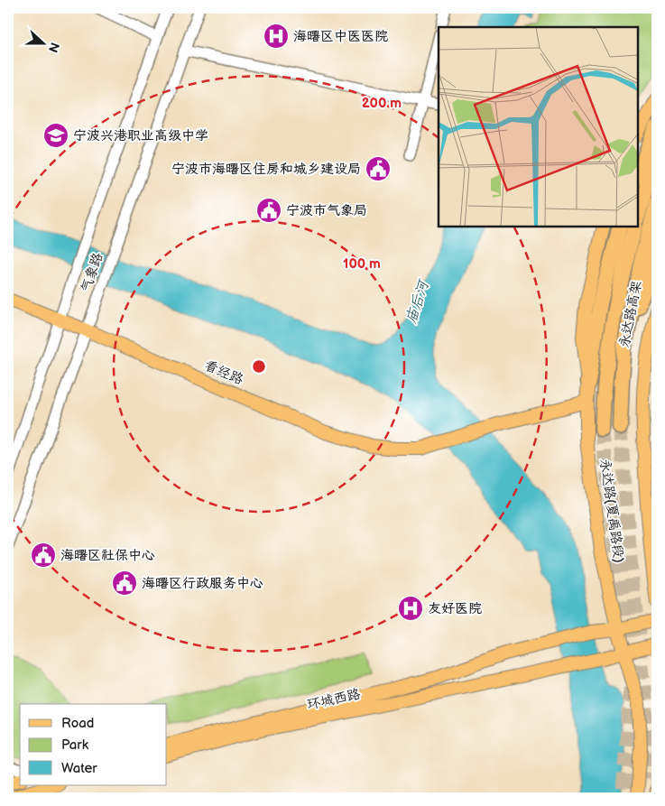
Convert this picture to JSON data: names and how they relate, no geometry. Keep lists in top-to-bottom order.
{
  "streets": {
    "highway": ["永达路高架"],
    "main road": ["看经路", "永达路(夏禹路段)", "环城西路"],
    "street": ["气象路"]
  },
  "crossings": [
    ["气象路", "看经路"],
    ["看经路", "永达路(夏禹路段)"],
    ["永达路(夏禹路段)", "环城西路"]
  ],
  "water": ["庙后河"],
  "places": {
    "hospital": ["海曙区中医医院", "友好医院"],
    "school or university": ["宁波兴港职业高级中学"],
    "public building": [
      "宁波市海曙区住房和城乡建设局",
      "宁波市气象局",
      "海曙区社保中心",
      "海曙区行政服务中心"
    ]
  },
  "legend": ["Road", "Park", "Water"],
  "north": "right",
  "rings": ["200 m", "100 m"]
}
